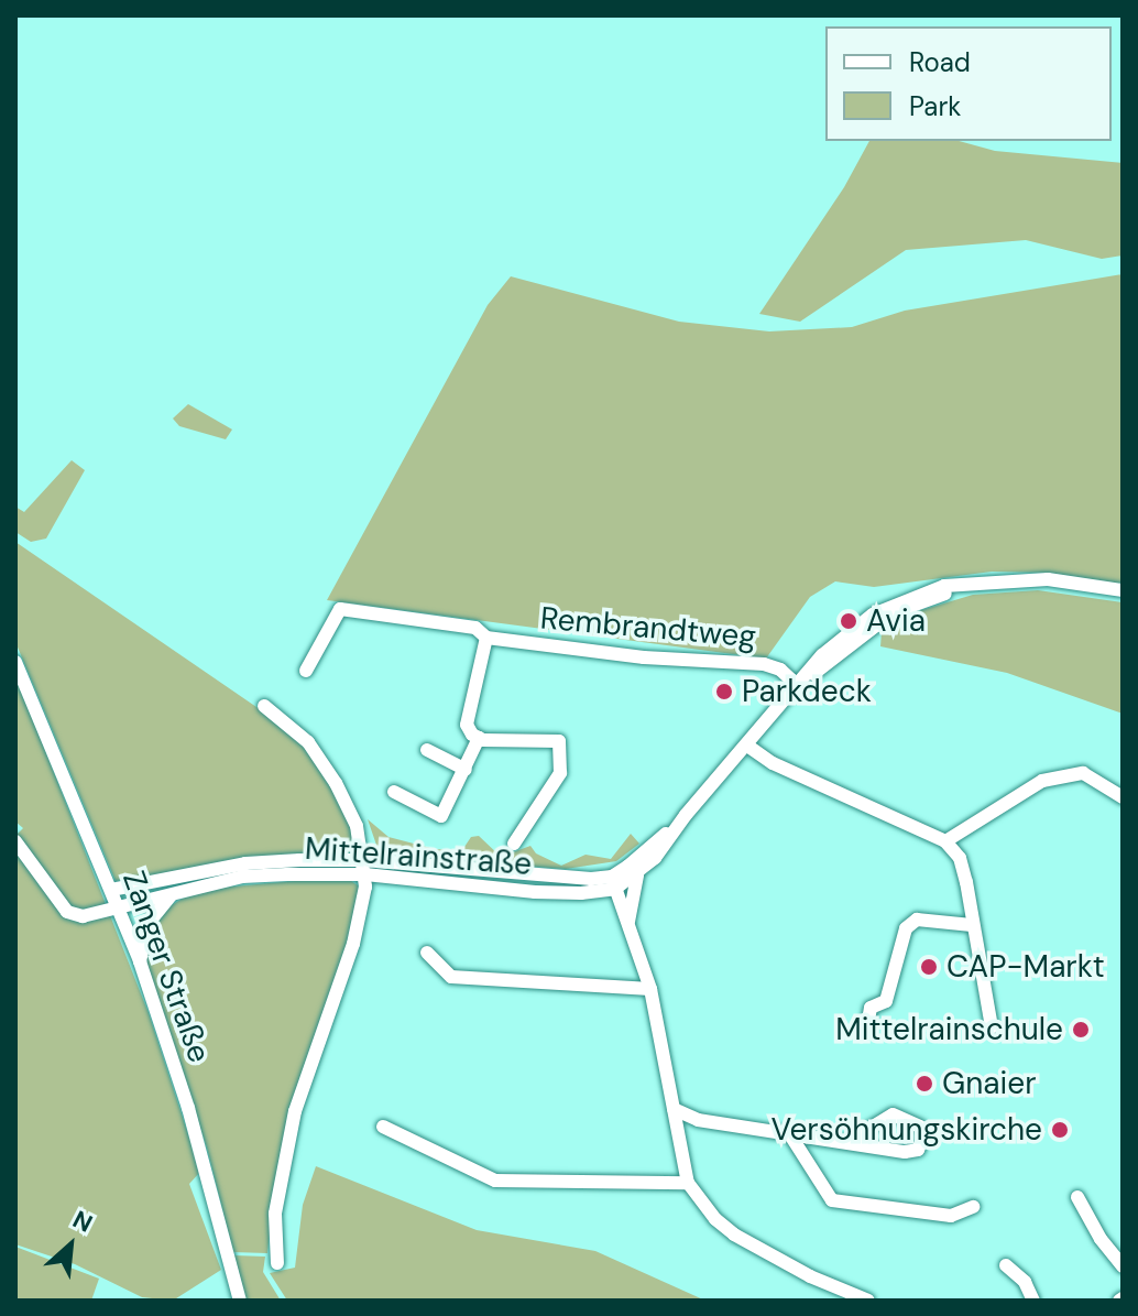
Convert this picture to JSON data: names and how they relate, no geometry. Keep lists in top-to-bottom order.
{
  "streets": {
    "street": ["Rembrandtweg", "Mittelrainstraße", "Zanger Straße"]
  },
  "crossings": [
    ["Rembrandtweg", "Mittelrainstraße"],
    ["Mittelrainstraße", "Zanger Straße"]
  ],
  "places": [
    "Avia",
    "Parkdeck",
    "CAP-Markt",
    "Mittelrainschule",
    "Gnaier",
    "Versöhnungskirche"
  ],
  "legend": ["Road", "Park"],
  "north": "top right"
}
